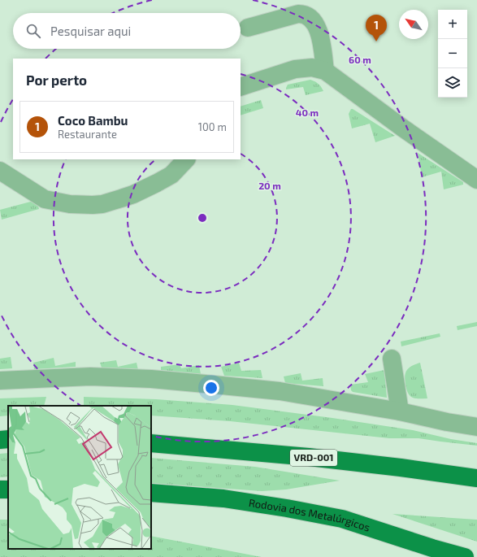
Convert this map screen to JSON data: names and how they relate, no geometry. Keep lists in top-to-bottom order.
{
  "streets": {
    "main road": ["VRD-001", "Rodovia dos Metalúrgicos"]
  },
  "north": "top left",
  "page": {
    "map_buttons": ["+", "−"],
    "search": "Pesquisar aqui",
    "pins": "1",
    "heading": "Por perto",
    "list": [
      {
        "mark": "1",
        "name": "Coco Bambu",
        "note": "Restaurante",
        "value": "100 m"
      }
    ]
  },
  "rings": ["60 m", "40 m", "20 m"]
}
